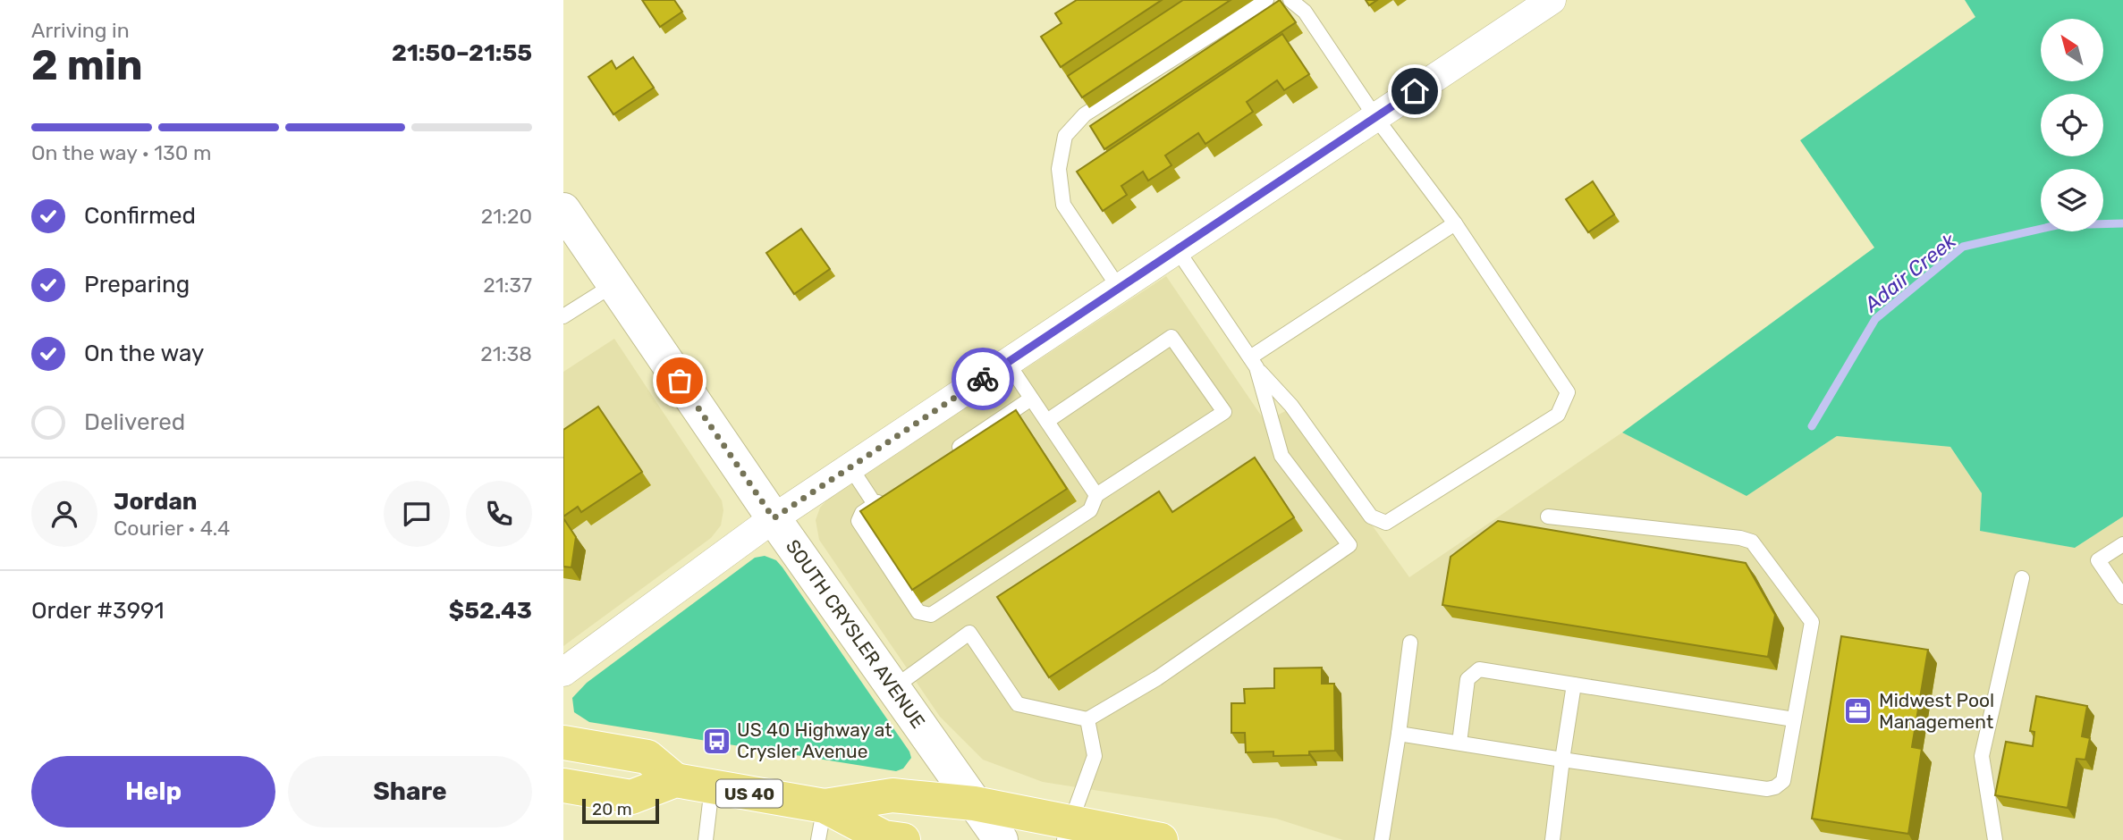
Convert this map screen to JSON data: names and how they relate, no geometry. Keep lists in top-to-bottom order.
{
  "streets": {
    "main road": ["SOUTH CRYSLER AVENUE", "US 40"]
  },
  "crossings": [
    ["SOUTH CRYSLER AVENUE", "US 40"]
  ],
  "water": ["Adair Creek"],
  "places": {
    "office": ["Midwest Pool Management"],
    "bus stop": ["US 40 Highway at Crysler Avenue"]
  },
  "scale_bar": "20 m",
  "north": "top left",
  "page": {
    "heading": ["2 min", "Arriving in", "21:50–21:55"],
    "panel": [
      "Jordan",
      "Courier · 4.4",
      "Order #3991",
      "$52.43"
    ],
    "bar": "On the way · 130 m",
    "list": [
      ["Confirmed", "21:20"],
      ["Preparing", "21:37"],
      ["On the way", "21:38"],
      "Delivered"
    ],
    "buttons": ["Help", "Share"],
    "scale": "20 m"
  }
}
